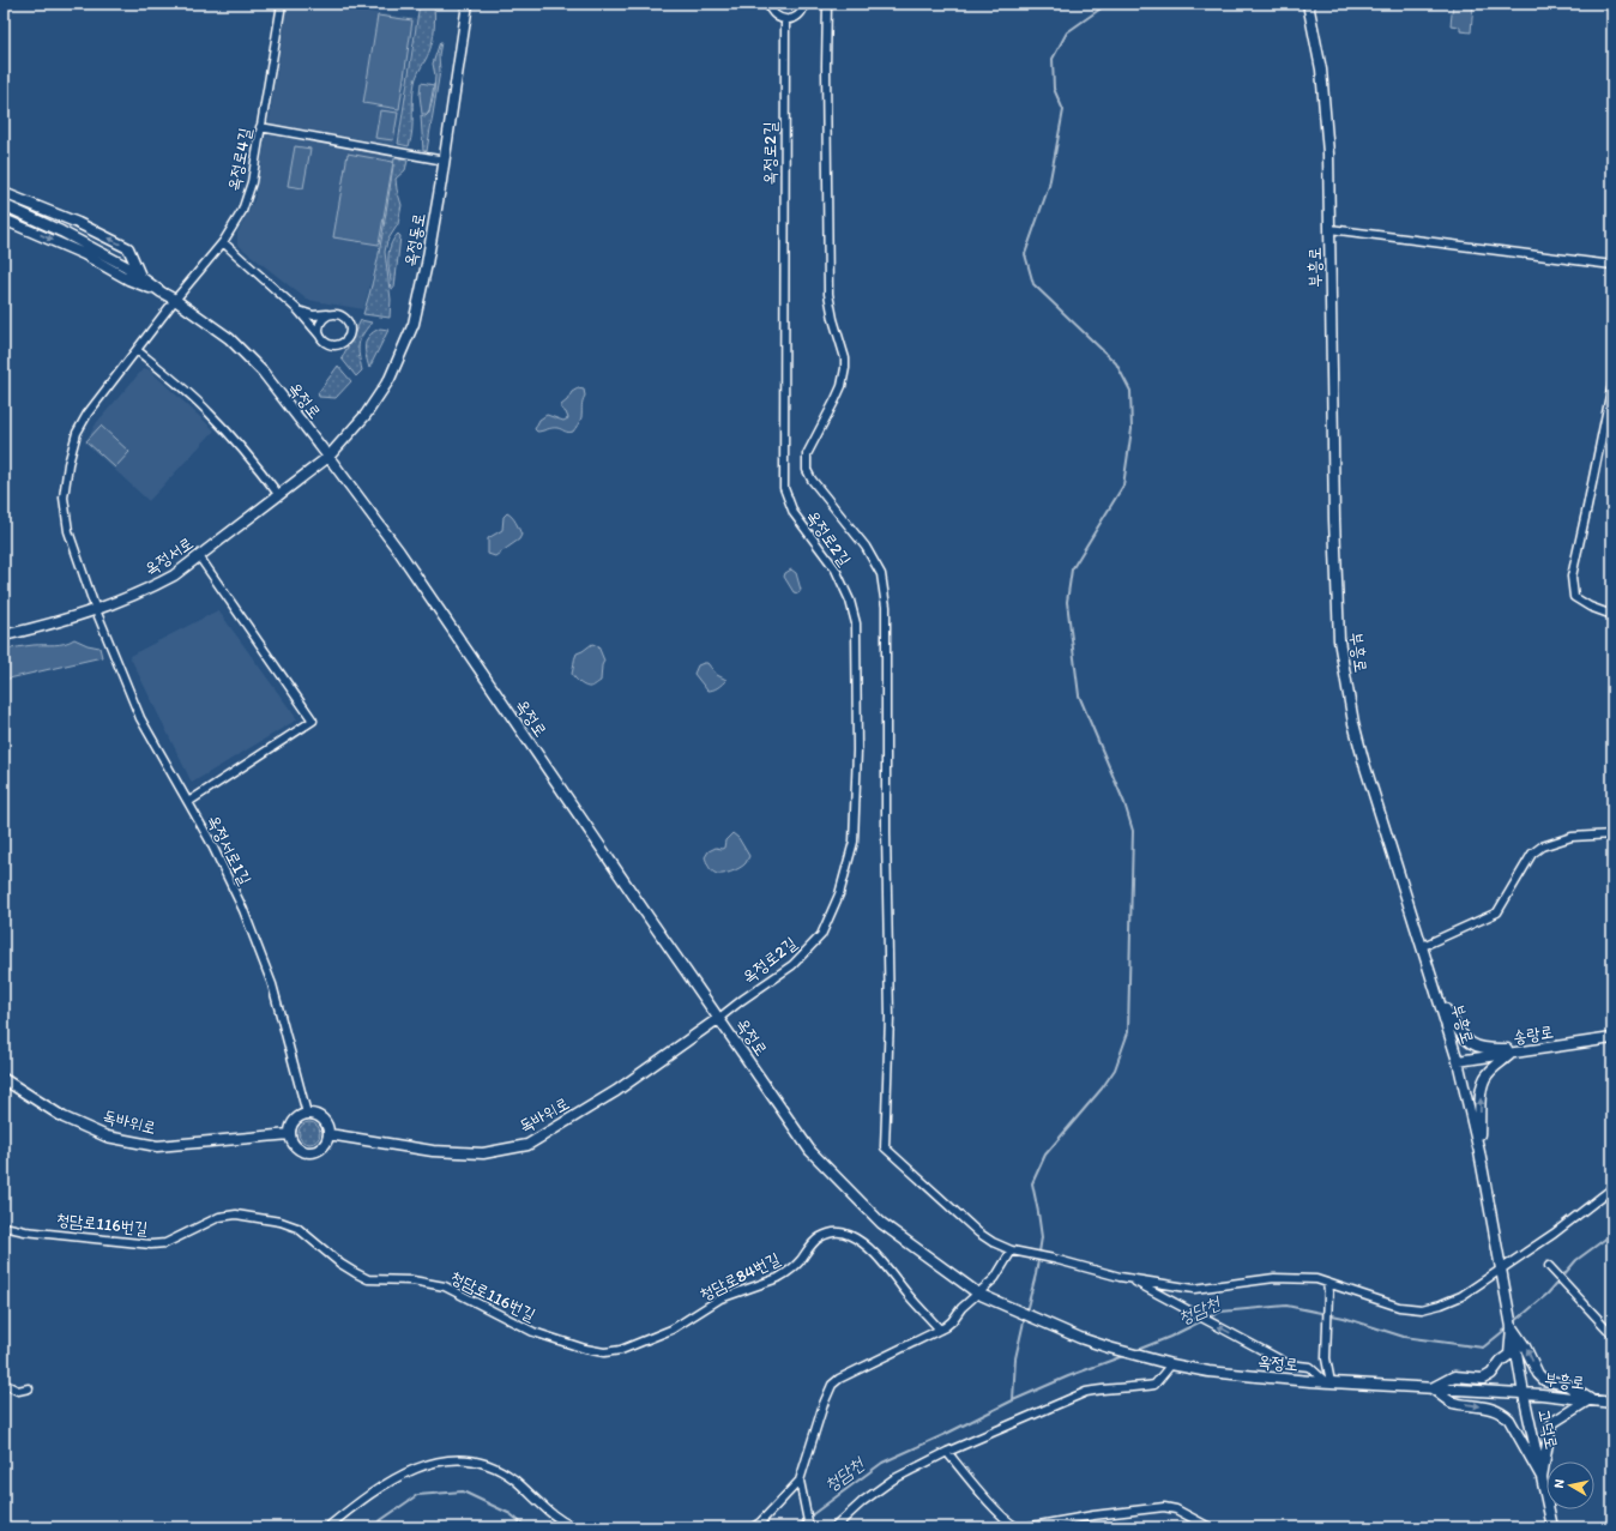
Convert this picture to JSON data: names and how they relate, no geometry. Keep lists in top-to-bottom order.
{
  "streets": {
    "main road": [
      "옥정동로",
      "부흥로",
      "옥정로",
      "옥정서로",
      "송랑로",
      "독바위로",
      "고덕로"
    ],
    "street": [
      "옥정로2길",
      "옥정로4길",
      "옥정서로1길",
      "청담로116번길",
      "청담로84번길"
    ]
  },
  "crossings": [
    ["옥정로2길", "옥정로"],
    ["옥정로2길", "독바위로"],
    ["옥정로4길", "옥정로"],
    ["옥정로4길", "옥정서로1길"],
    ["옥정동로", "옥정로"],
    ["옥정동로", "옥정서로"],
    ["부흥로", "옥정로"],
    ["부흥로", "송랑로"],
    ["부흥로", "고덕로"],
    ["옥정로", "옥정서로"],
    ["옥정로", "독바위로"],
    ["옥정로", "고덕로"],
    ["옥정서로", "옥정서로1길"],
    ["옥정서로1길", "독바위로"],
    ["청담로116번길", "청담로84번길"]
  ],
  "water": ["청담천"],
  "north": "left"
}
